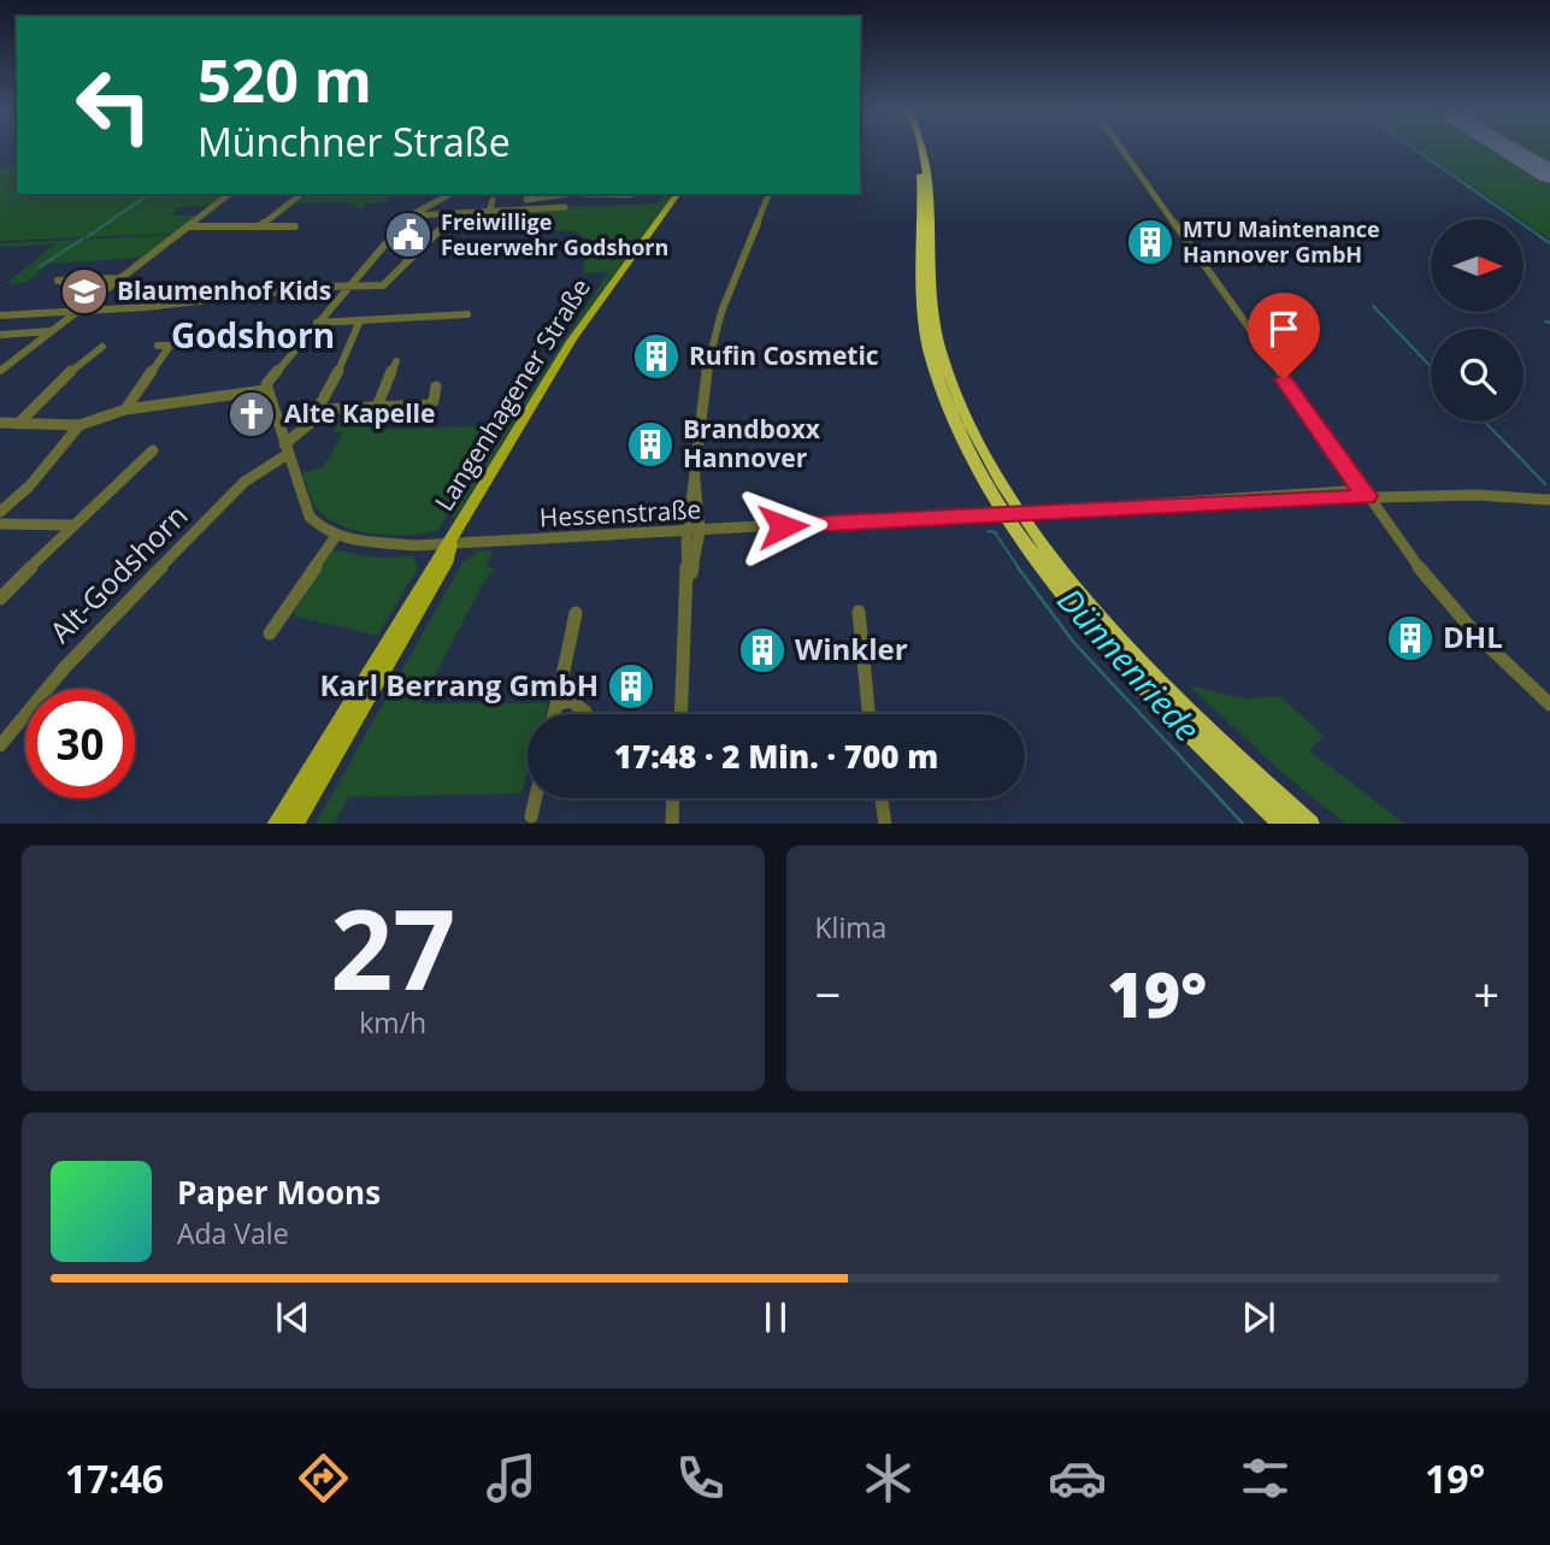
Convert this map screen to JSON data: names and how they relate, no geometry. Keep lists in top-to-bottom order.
{
  "streets": {
    "main road": ["Langenhagener Straße"],
    "street": ["Hessenstraße", "Alt-Godshorn"]
  },
  "crossings": [
    ["Langenhagener Straße", "Hessenstraße"]
  ],
  "districts": ["Godshorn"],
  "water": ["Dünnenriede"],
  "places": {
    "public building": ["Freiwillige Feuerwehr Godshorn"],
    "building": [
      "MTU Maintenance Hannover GmbH",
      "Rufin Cosmetic",
      "Brandboxx Hannover",
      "DHL",
      "Winkler",
      "Karl Berrang GmbH"
    ],
    "school or university": ["Blaumenhof Kids"],
    "church": ["Alte Kapelle"]
  },
  "north": "right",
  "page": {
    "turn": ["520 m", "Münchner Straße"],
    "limit": "30",
    "trip": "17:48 · 2 Min. · 700 m",
    "tile": [
      ["27", "km/h"],
      "Klima"
    ],
    "heat": ["−", "19°", "+"],
    "song": ["Paper Moons", "Ada Vale"],
    "tabs": ["17:46", "19°"]
  }
}
